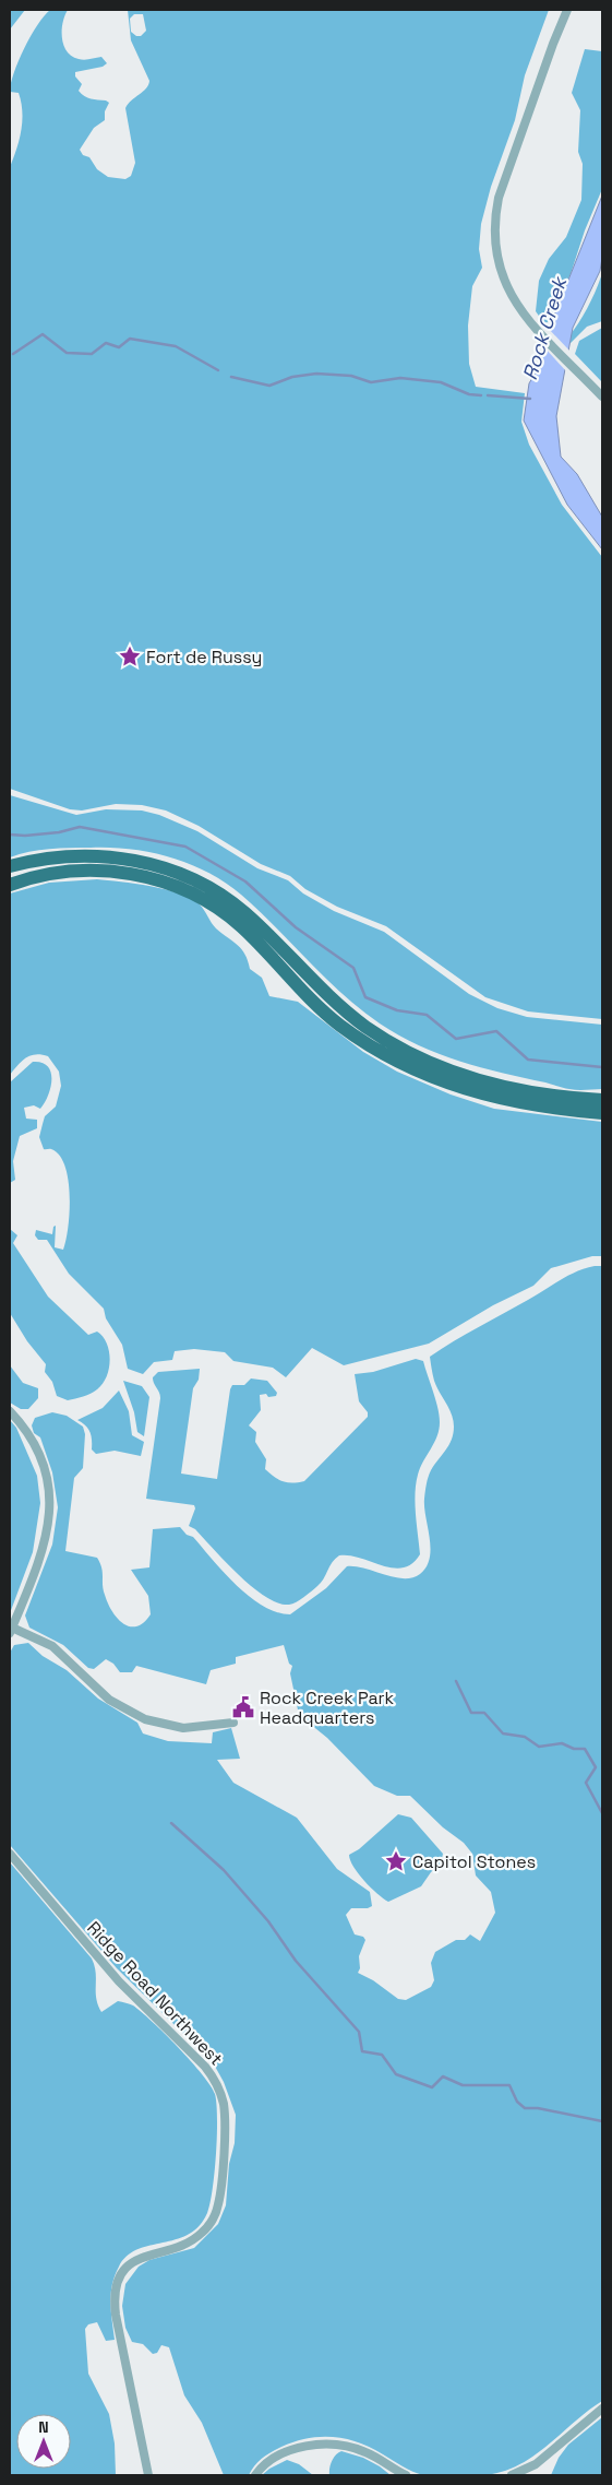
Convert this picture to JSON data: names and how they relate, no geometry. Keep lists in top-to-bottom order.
{
  "streets": {
    "street": ["Ridge Road Northwest"]
  },
  "water": ["Rock Creek"],
  "places": {
    "place": ["Fort de Russy", "Capitol Stones"],
    "public building": ["Rock Creek Park Headquarters"]
  },
  "north": "top"
}
